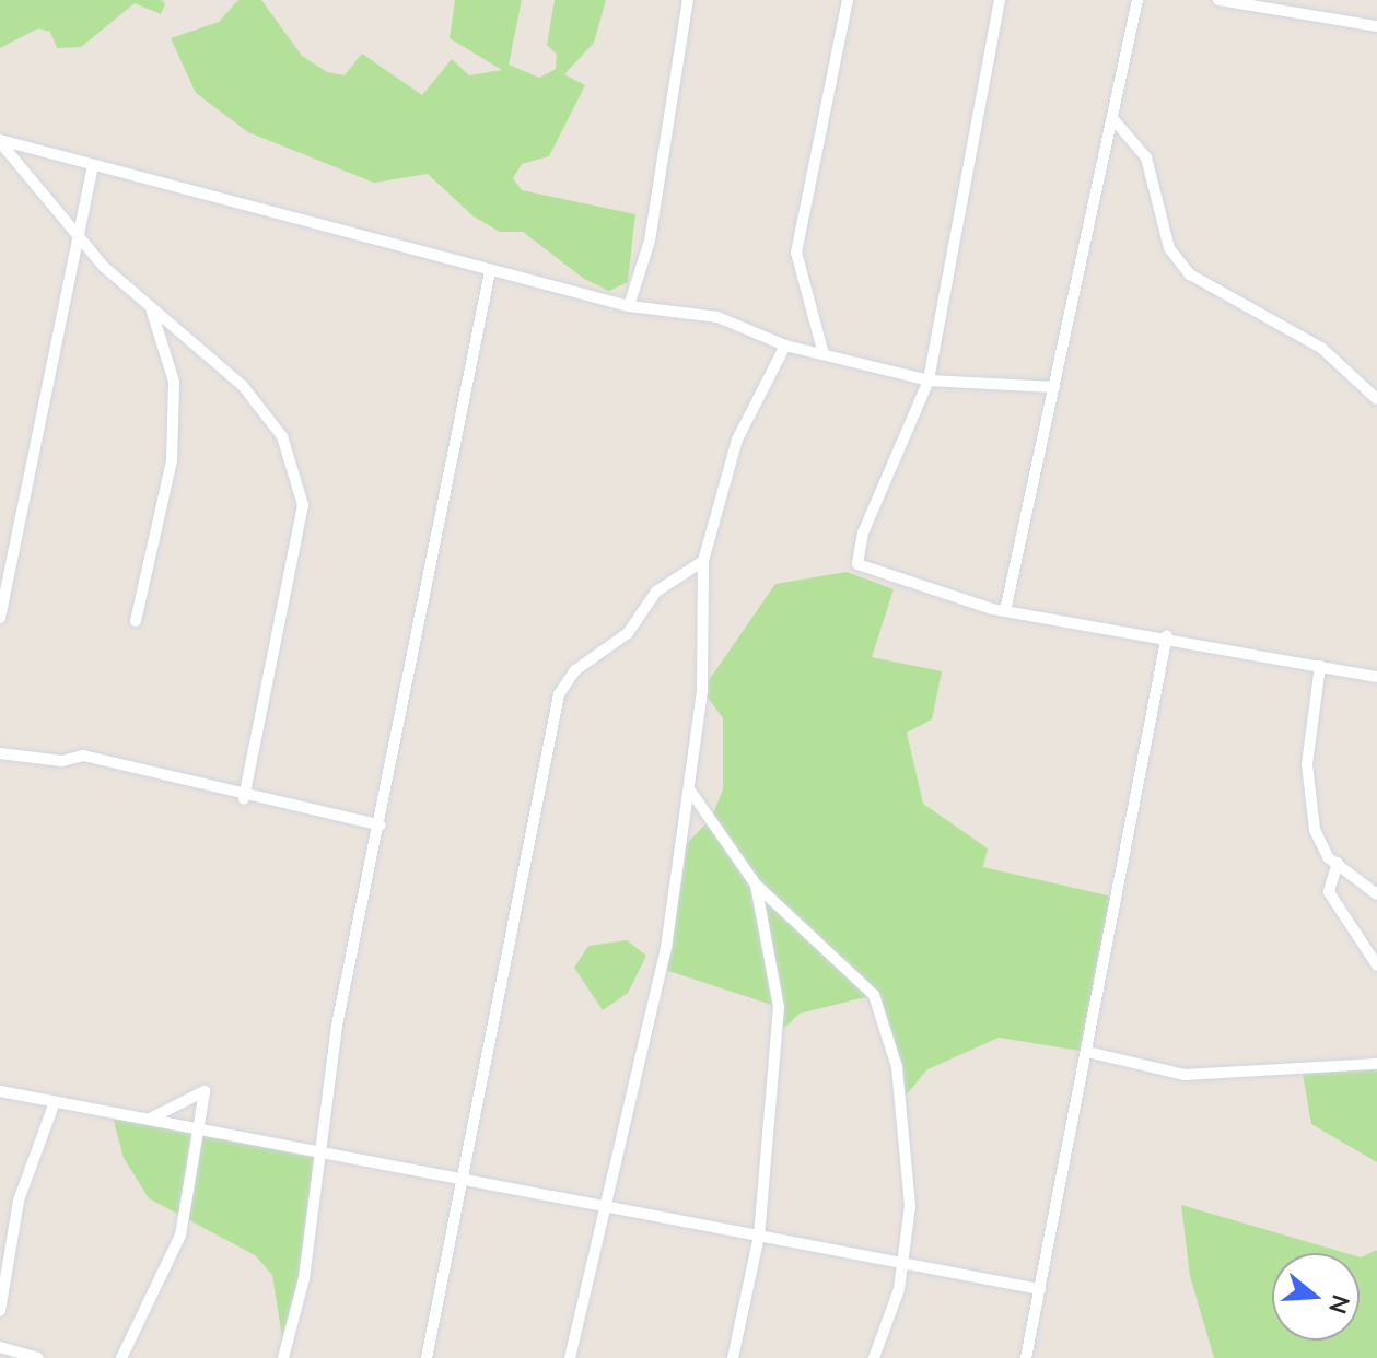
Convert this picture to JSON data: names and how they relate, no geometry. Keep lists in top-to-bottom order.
{
  "north": "right"
}
